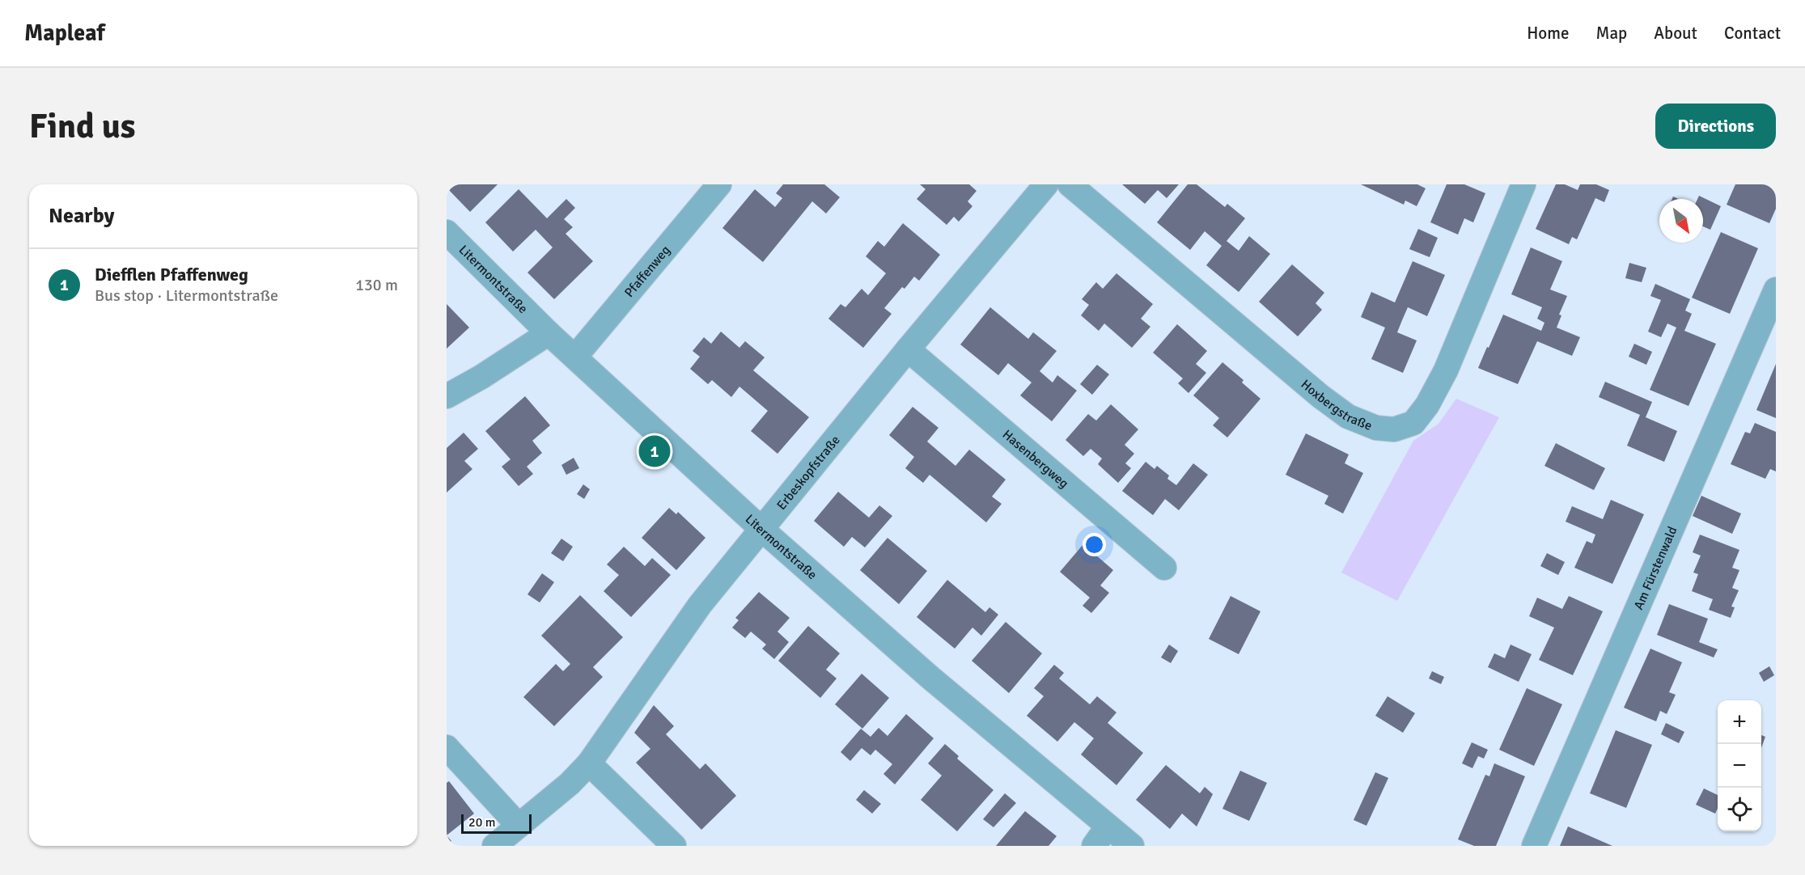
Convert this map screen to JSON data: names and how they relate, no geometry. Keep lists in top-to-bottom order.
{
  "streets": {
    "street": [
      "Pfaffenweg",
      "Litermontstraße",
      "Hoxbergstraße",
      "Hasenbergweg",
      "Erbeskopfstraße",
      "Am Fürstenwald"
    ]
  },
  "crossings": [
    ["Pfaffenweg", "Litermontstraße"],
    ["Litermontstraße", "Erbeskopfstraße"],
    ["Hasenbergweg", "Erbeskopfstraße"]
  ],
  "scale_bar": "20 m",
  "north": "bottom right",
  "page": {
    "header": "Mapleaf",
    "nav": [
      "Home",
      "Map",
      "About",
      "Contact"
    ],
    "buttons": "Directions",
    "title": "Find us",
    "heading": "Nearby",
    "list": [
      {
        "mark": "1",
        "name": "Diefflen Pfaffenweg",
        "note": "Bus stop · Litermontstraße",
        "value": "130 m"
      }
    ],
    "pins": "1",
    "map_buttons": ["+", "−"],
    "scale": "20 m"
  }
}
